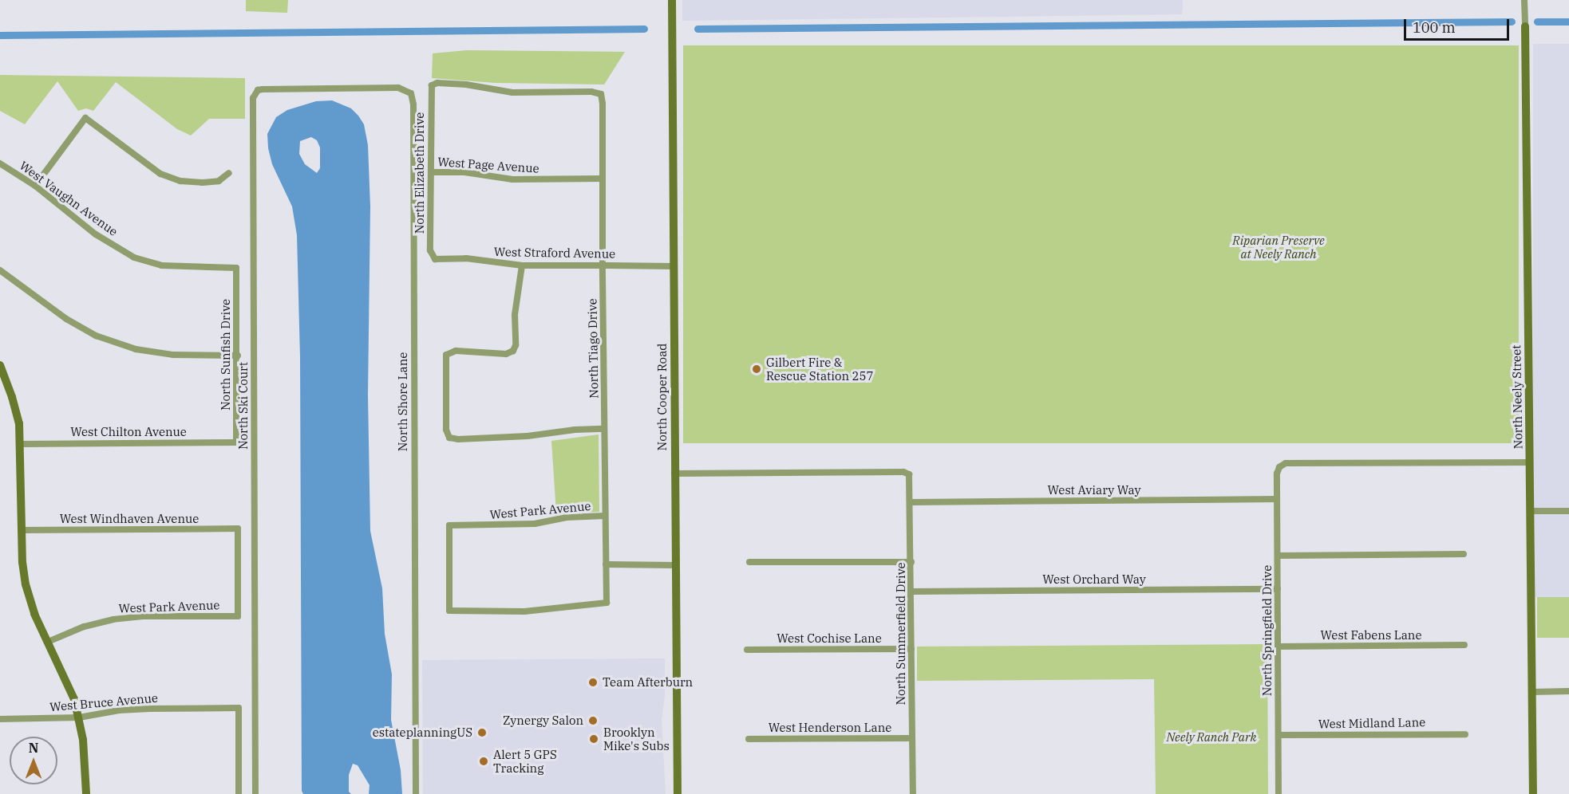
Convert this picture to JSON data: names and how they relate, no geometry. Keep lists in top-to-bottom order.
{
  "streets": {
    "street": [
      "West Page Avenue",
      "North Elizabeth Drive",
      "West Vaughn Avenue",
      "West Straford Avenue",
      "North Tiago Drive",
      "North Sunfish Drive",
      "North Cooper Road",
      "North Neely Street",
      "North Shore Lane",
      "North Ski Court",
      "West Chilton Avenue",
      "West Aviary Way",
      "West Park Avenue",
      "West Windhaven Avenue",
      "West Orchard Way",
      "North Springfield Drive",
      "North Summerfield Drive",
      "West Fabens Lane",
      "West Cochise Lane",
      "West Bruce Avenue",
      "West Midland Lane",
      "West Henderson Lane"
    ]
  },
  "crossings": [
    ["West Page Avenue", "North Elizabeth Drive"],
    ["West Page Avenue", "North Tiago Drive"],
    ["North Elizabeth Drive", "West Straford Avenue"],
    ["North Elizabeth Drive", "North Tiago Drive"],
    ["West Vaughn Avenue", "North Sunfish Drive"],
    ["West Straford Avenue", "North Tiago Drive"],
    ["West Straford Avenue", "North Cooper Road"],
    ["North Tiago Drive", "West Park Avenue"],
    ["North Sunfish Drive", "West Chilton Avenue"],
    ["North Cooper Road", "North Summerfield Drive"],
    ["North Neely Street", "North Springfield Drive"],
    ["North Shore Lane", "North Ski Court"],
    ["West Aviary Way", "North Springfield Drive"],
    ["West Aviary Way", "North Summerfield Drive"],
    ["West Park Avenue", "West Windhaven Avenue"],
    ["West Orchard Way", "North Springfield Drive"],
    ["West Orchard Way", "North Summerfield Drive"],
    ["North Springfield Drive", "West Fabens Lane"],
    ["North Springfield Drive", "West Midland Lane"],
    ["North Summerfield Drive", "West Cochise Lane"],
    ["North Summerfield Drive", "West Henderson Lane"]
  ],
  "parks": ["Riparian Preserve at Neely Ranch", "Neely Ranch Park"],
  "places": [
    "Gilbert Fire & Rescue Station 257",
    "Team Afterburn",
    "Zynergy Salon",
    "estateplanningUS",
    "Brooklyn Mike's Subs",
    "Alert 5 GPS Tracking"
  ],
  "scale_bar": "100 m",
  "north": "top"
}
